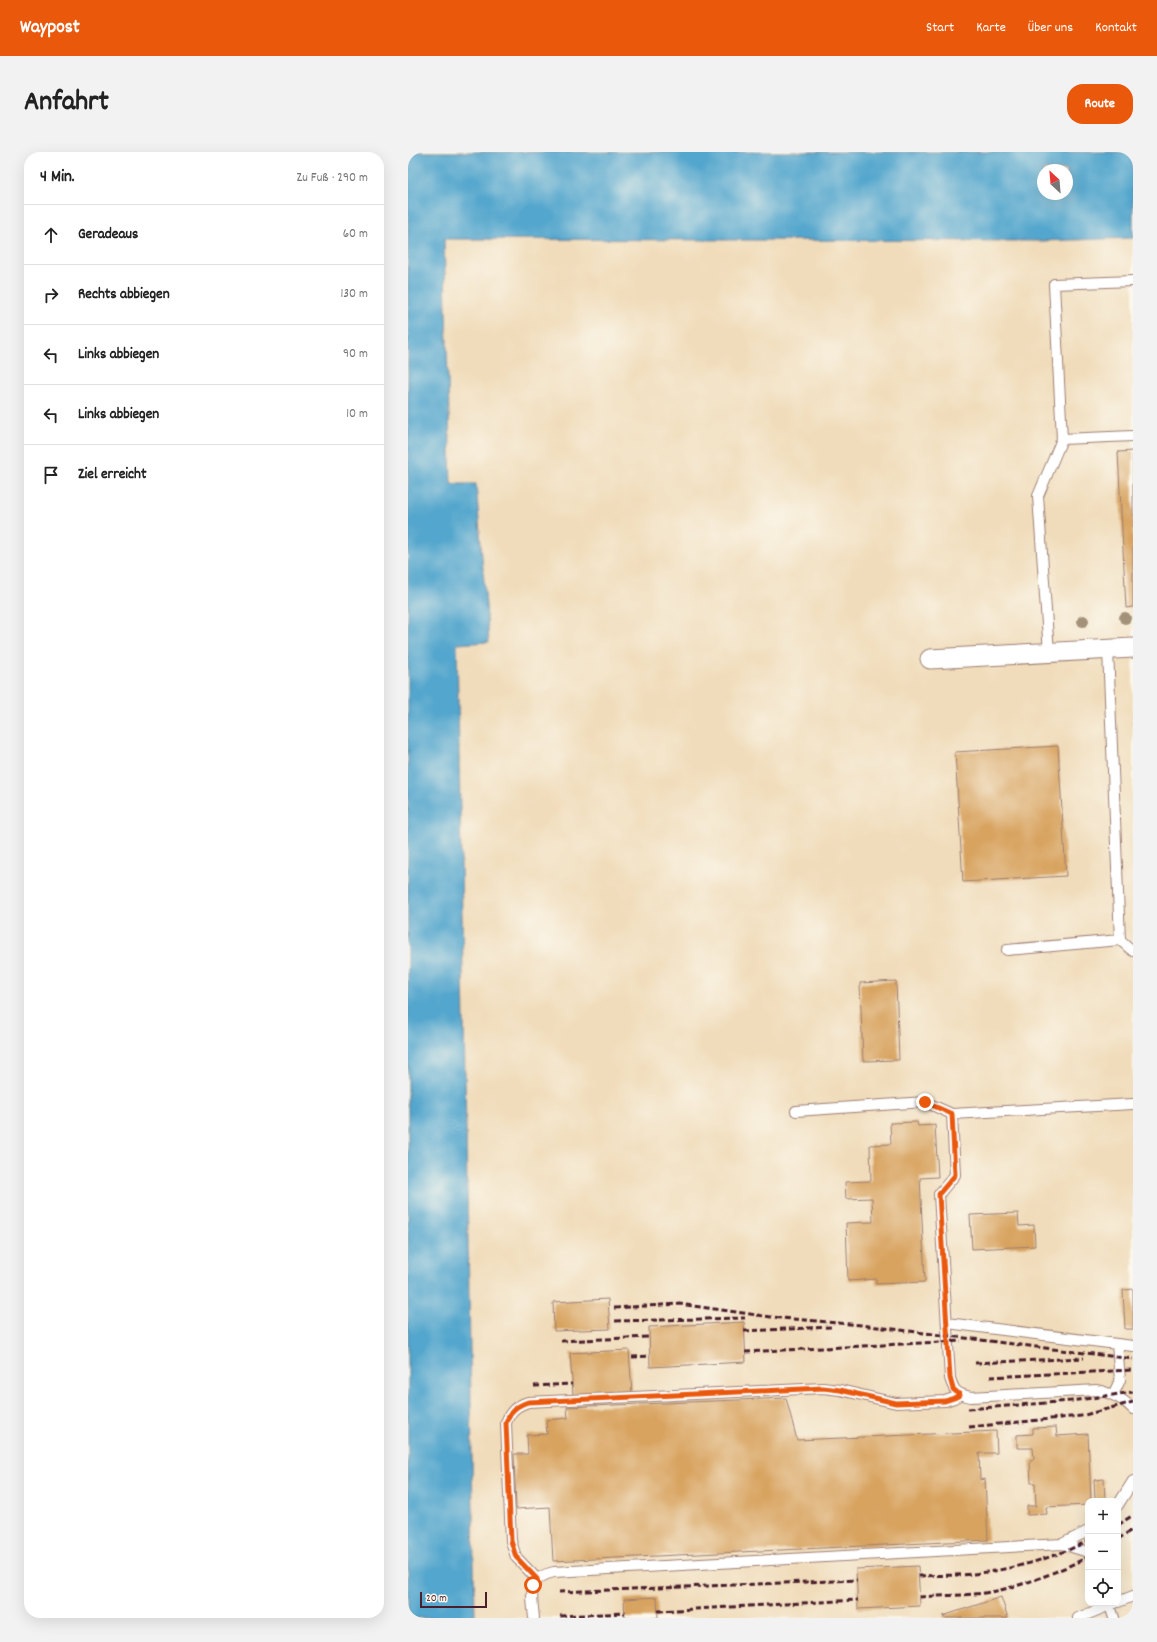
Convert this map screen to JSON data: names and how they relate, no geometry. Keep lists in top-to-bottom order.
{
  "scale_bar": "20 m",
  "north": "top left",
  "page": {
    "header": "Waypost",
    "nav": [
      "Start",
      "Karte",
      "Über uns",
      "Kontakt"
    ],
    "title": "Anfahrt",
    "buttons": "Route",
    "heading": ["4 Min.", "Zu Fuß · 290 m"],
    "list": [
      ["Geradeaus", "60 m"],
      ["Rechts abbiegen", "130 m"],
      ["Links abbiegen", "90 m"],
      ["Links abbiegen", "10 m"],
      "Ziel erreicht"
    ],
    "map_buttons": ["+", "−"],
    "scale": "20 m"
  }
}
